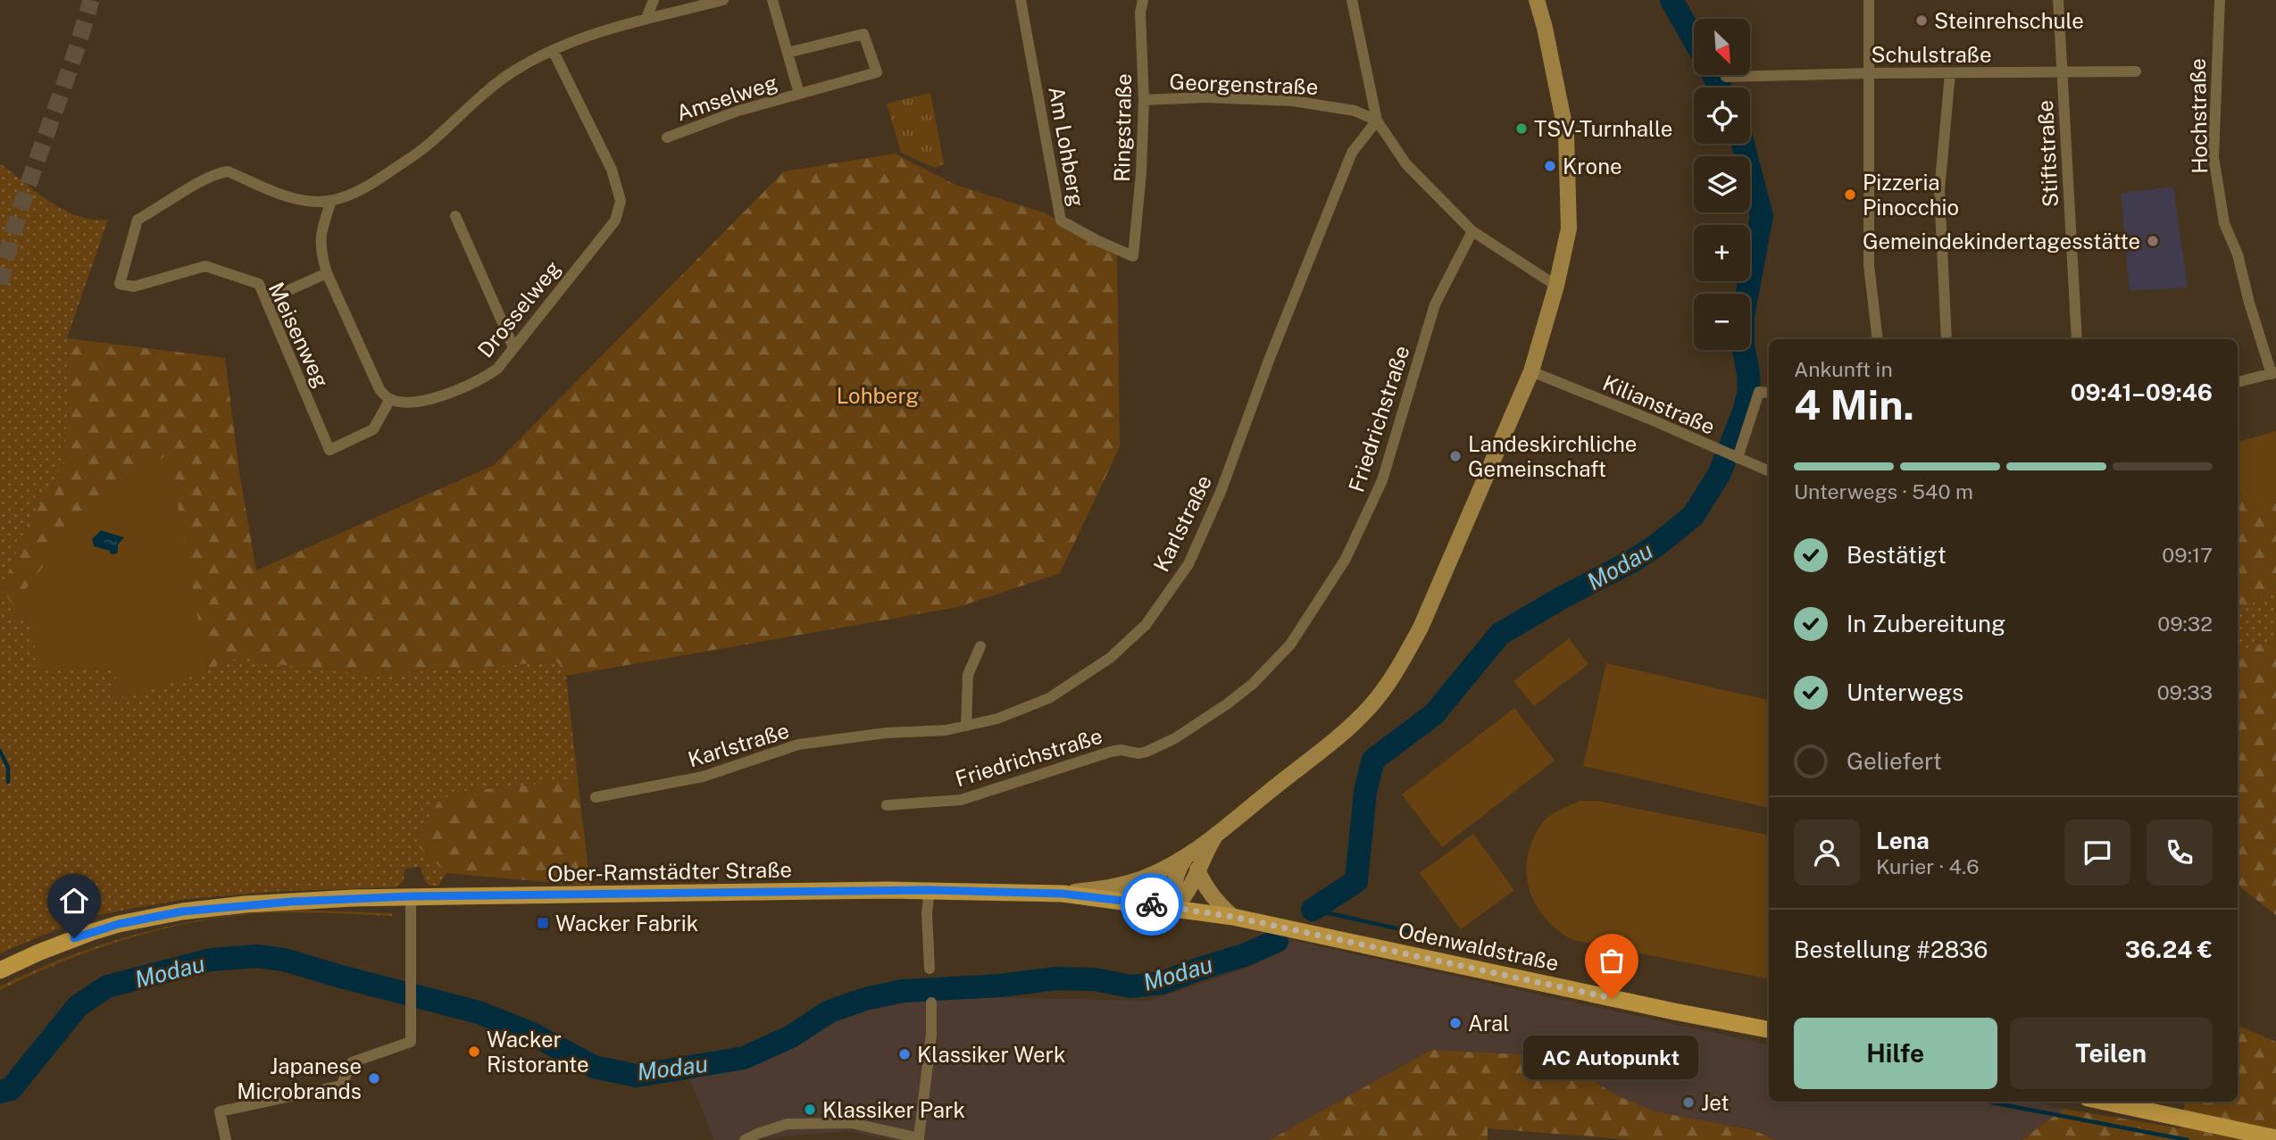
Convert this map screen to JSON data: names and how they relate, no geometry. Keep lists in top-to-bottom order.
{
  "streets": {
    "main road": ["Ober-Ramstädter Straße", "Odenwaldstraße"],
    "street": [
      "Schulstraße",
      "Georgenstraße",
      "Amselweg",
      "Hochstraße",
      "Ringstraße",
      "Am Lohberg",
      "Stiftstraße",
      "Drosselweg",
      "Meisenweg",
      "Kilianstraße",
      "Friedrichstraße",
      "Karlstraße"
    ]
  },
  "crossings": [
    ["Schulstraße", "Stiftstraße"],
    ["Georgenstraße", "Ringstraße"],
    ["Georgenstraße", "Karlstraße"],
    ["Ringstraße", "Am Lohberg"],
    ["Drosselweg", "Meisenweg"],
    ["Kilianstraße", "Ober-Ramstädter Straße"],
    ["Ober-Ramstädter Straße", "Odenwaldstraße"]
  ],
  "water": ["Modau"],
  "parks": ["Lohberg"],
  "places": {
    "other": [
      "Steinrehschule",
      "TSV-Turnhalle",
      "Krone",
      "Pizzeria Pinocchio",
      "Gemeindekindertagesstätte",
      "Landeskirchliche Gemeinschaft",
      "AC Autopunkt",
      "Aral",
      "Wacker Ristorante",
      "Klassiker Werk",
      "Japanese Microbrands",
      "Jet",
      "Klassiker Park"
    ],
    "transit": ["Wacker Fabrik"]
  },
  "north": "bottom right",
  "page": {
    "map_buttons": ["+", "−"],
    "heading": ["4 Min.", "Ankunft in", "09:41–09:46"],
    "panel": [
      "Lena",
      "Kurier · 4.6",
      "Bestellung #2836",
      "36.24 €"
    ],
    "bar": "Unterwegs · 540 m",
    "list": [
      ["Bestätigt", "09:17"],
      ["In Zubereitung", "09:32"],
      ["Unterwegs", "09:33"],
      "Geliefert"
    ],
    "buttons": ["Hilfe", "Teilen"],
    "bubble": "AC Autopunkt"
  }
}
